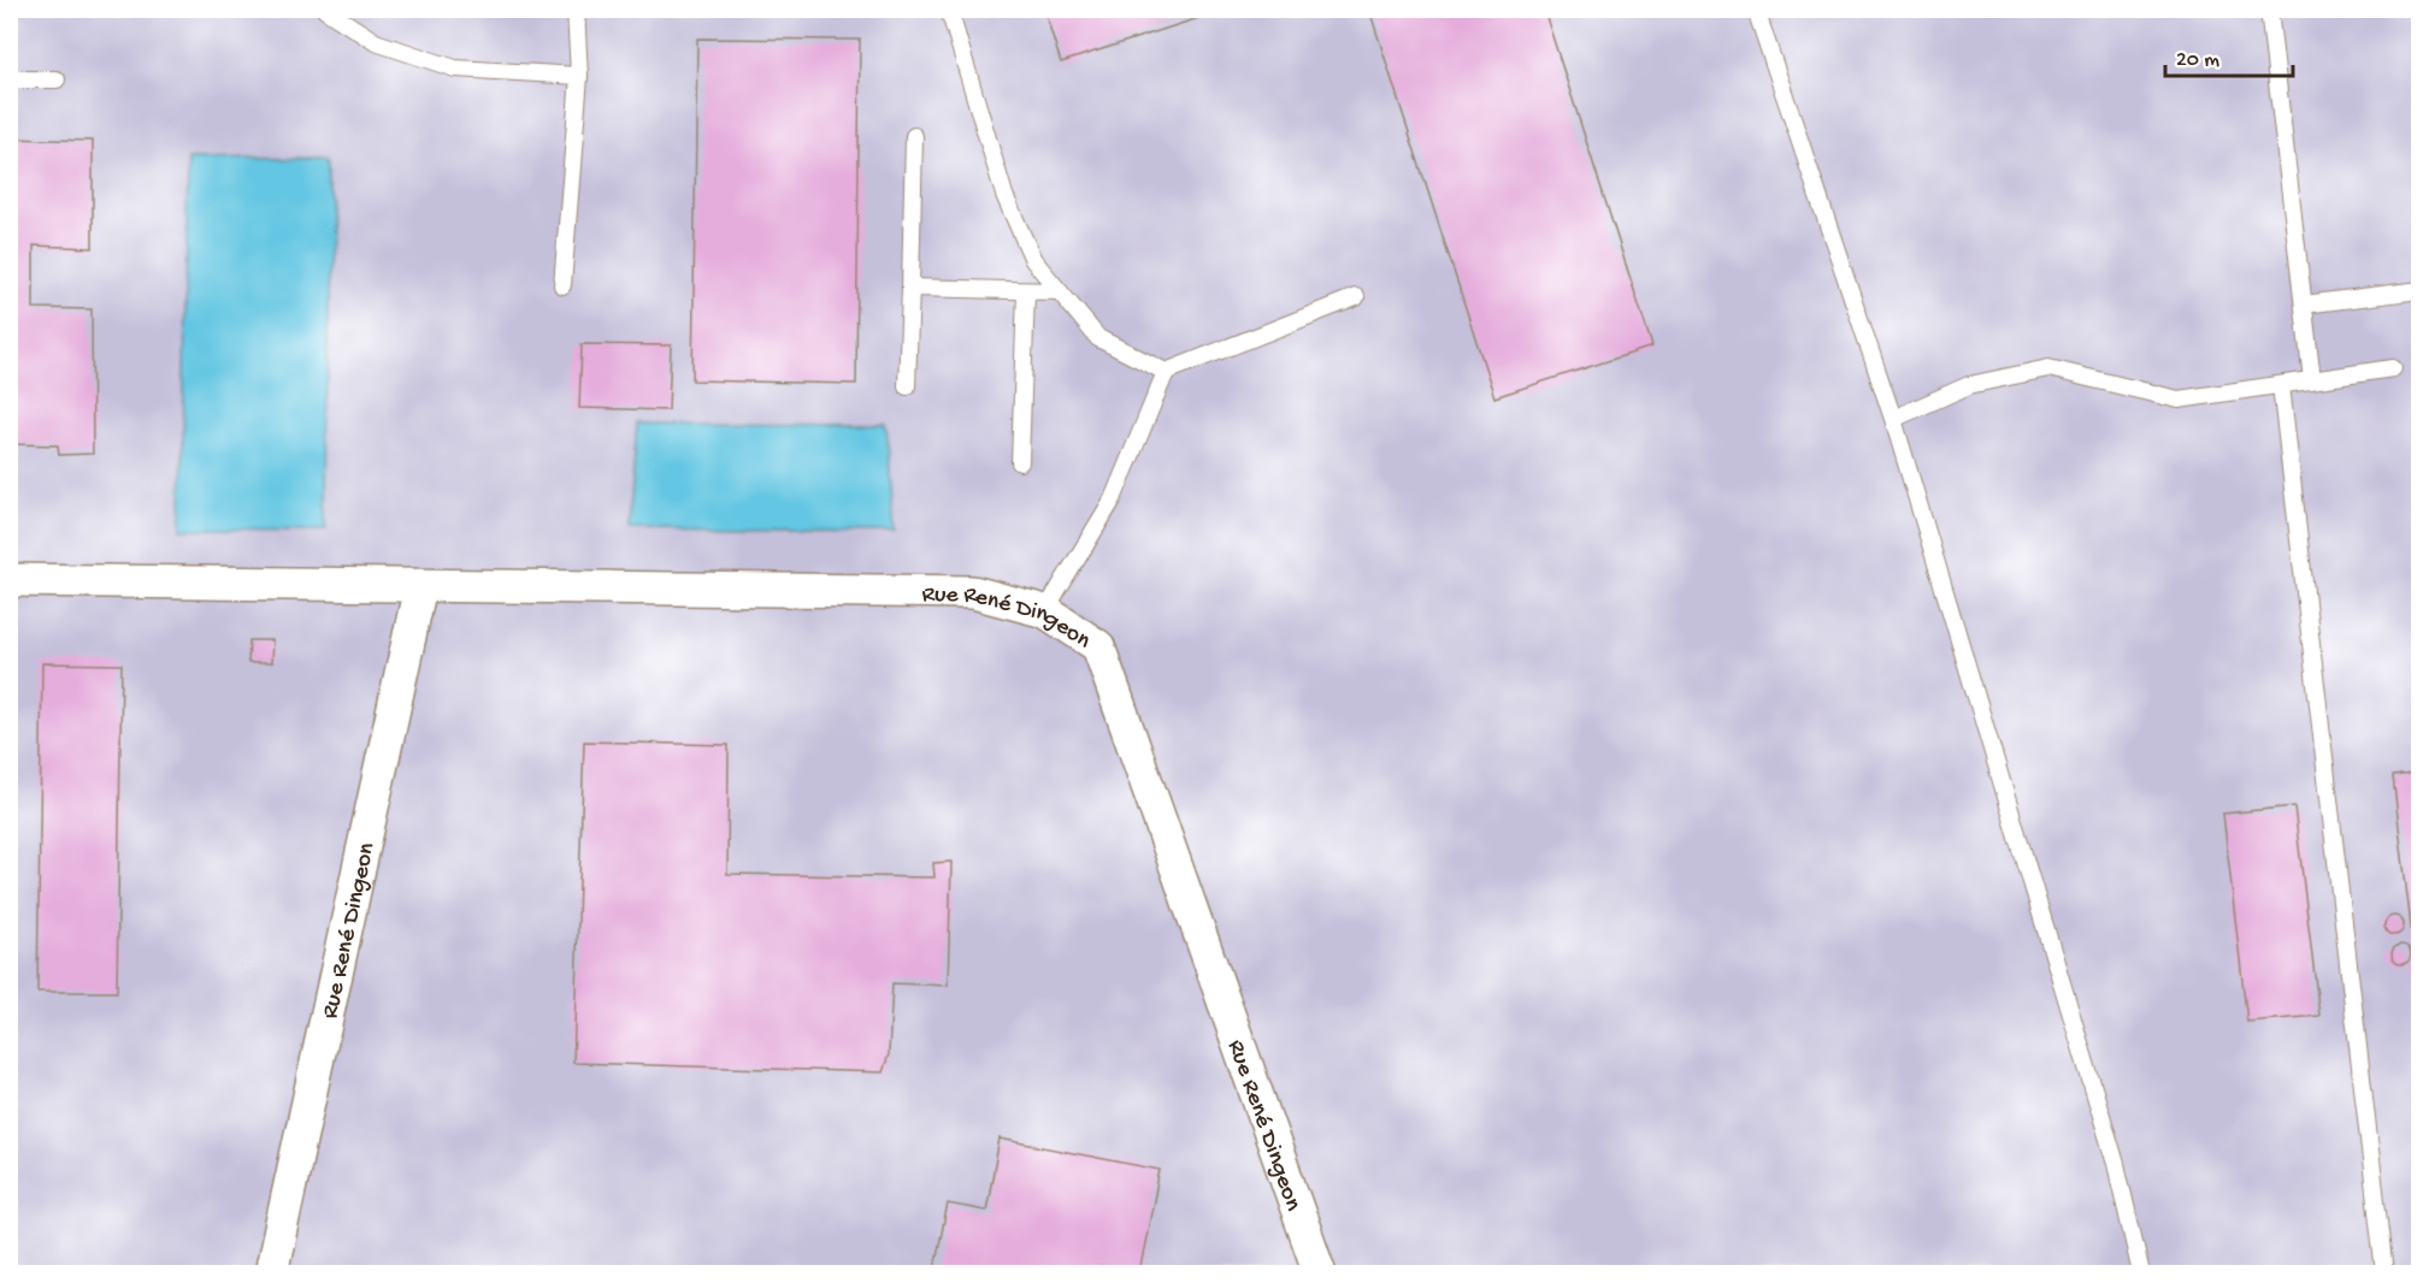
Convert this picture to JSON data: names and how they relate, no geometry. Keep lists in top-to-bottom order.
{
  "streets": {
    "street": ["Rue René Dingeon"]
  },
  "scale_bar": "20 m"
}
